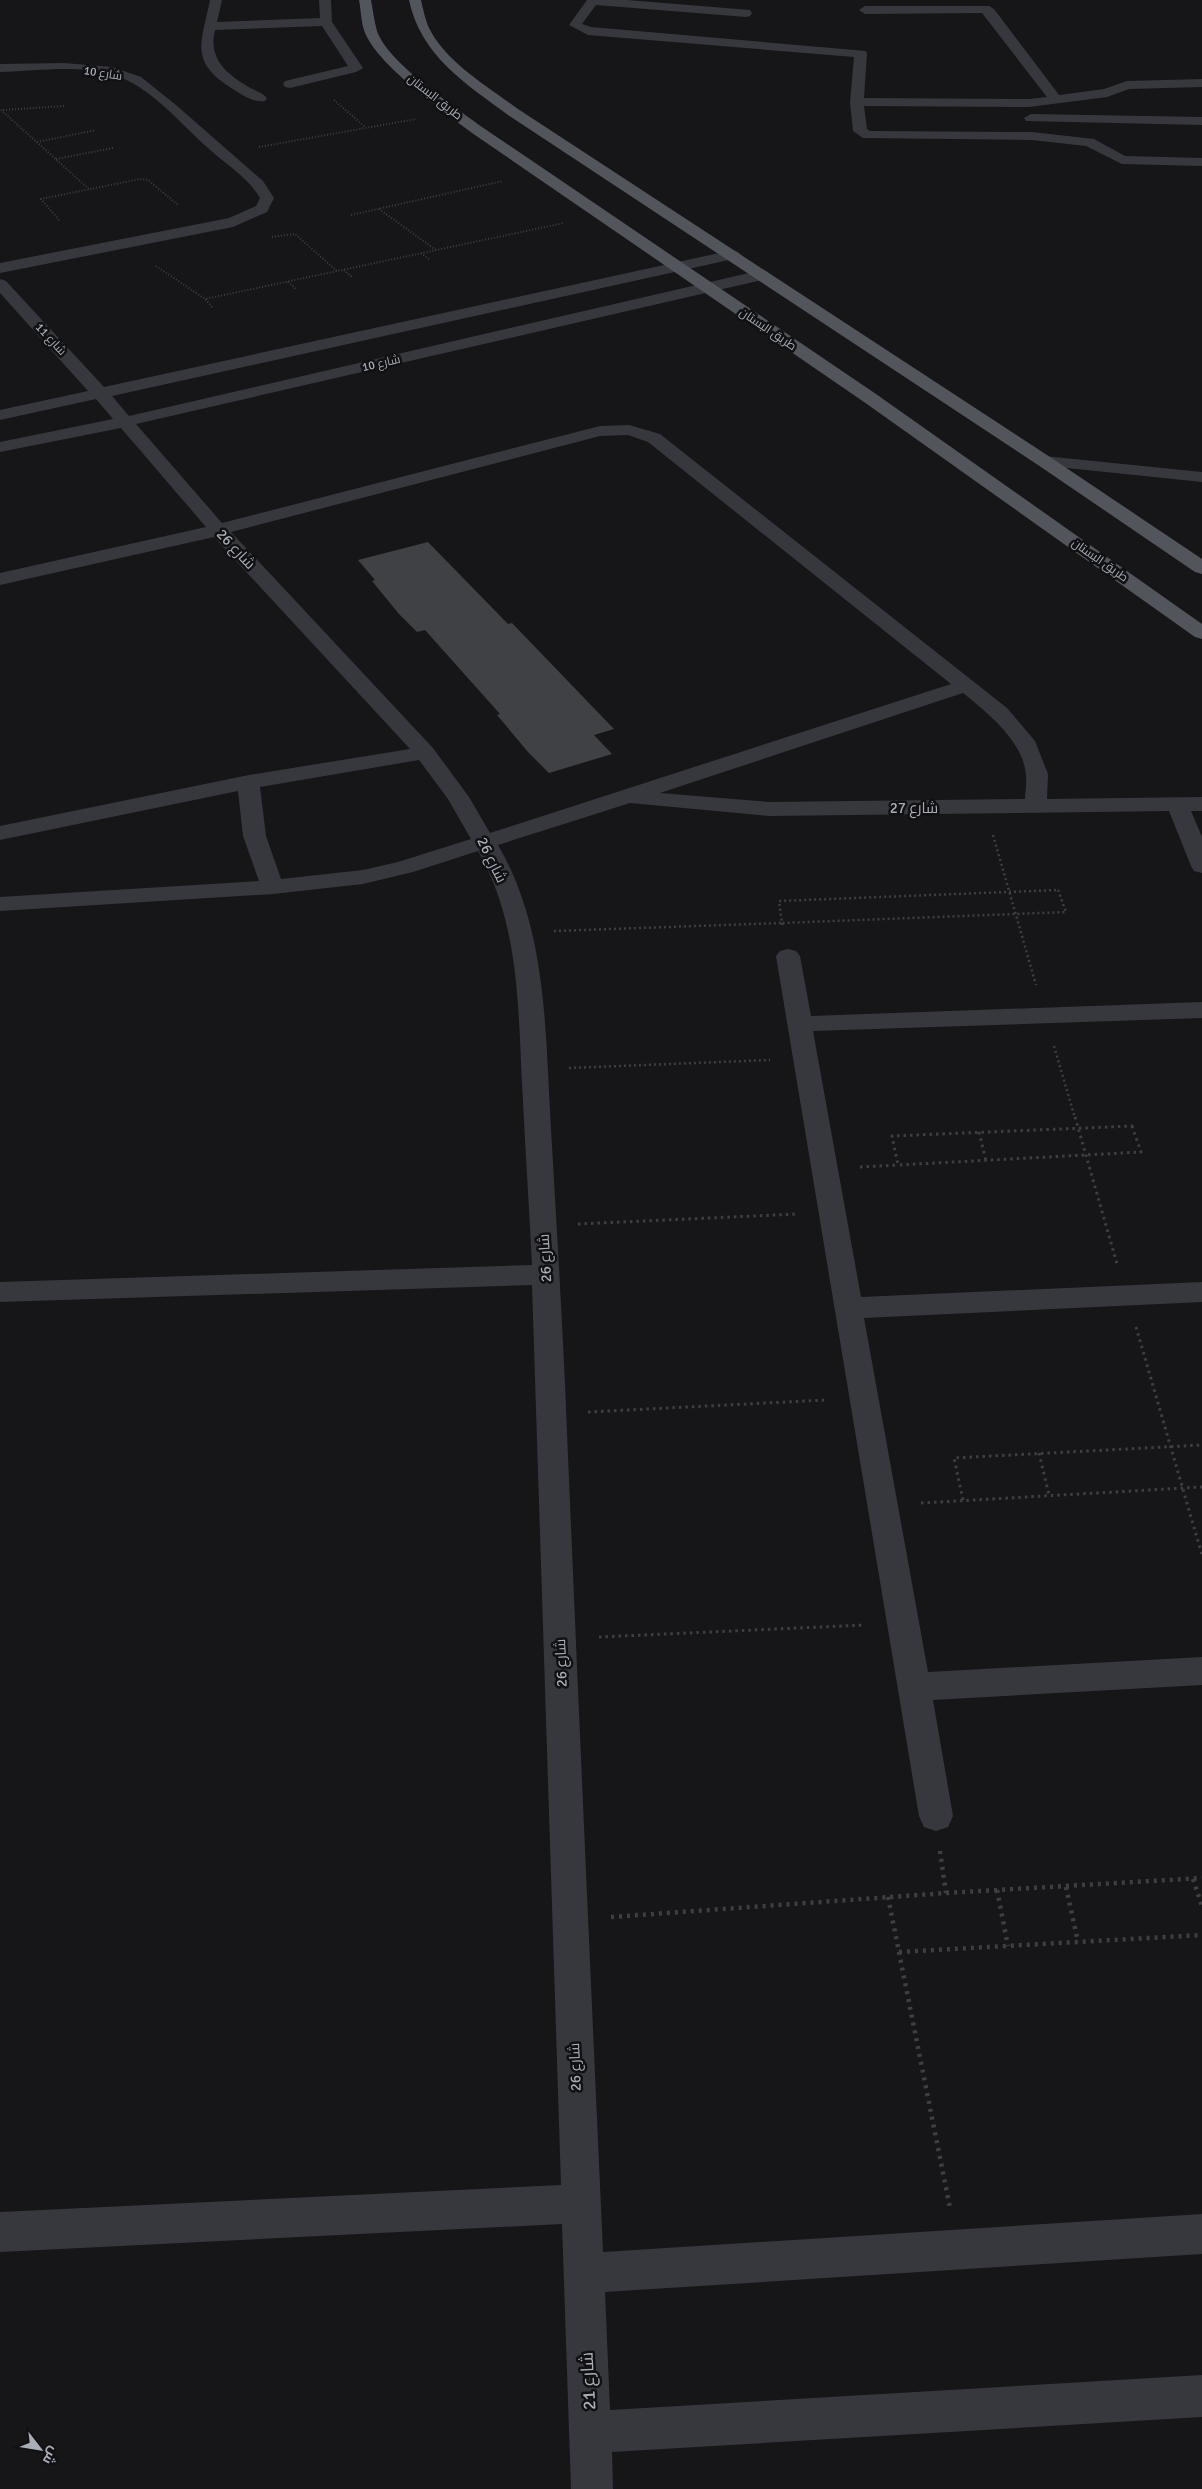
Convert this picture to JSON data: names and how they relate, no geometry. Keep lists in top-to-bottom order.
{
  "streets": {
    "main road": ["طريق البستان"],
    "street": [
      "شارع 10",
      "شارع 11",
      "شارع 26",
      "شارع 27",
      "شارع 21"
    ]
  },
  "crossings": [
    ["شارع 10", "طريق البستان"],
    ["شارع 10", "شارع 11"],
    ["شارع 10", "شارع 26"],
    ["شارع 11", "شارع 26"],
    ["شارع 26", "شارع 21"]
  ],
  "north": "bottom right"
}
